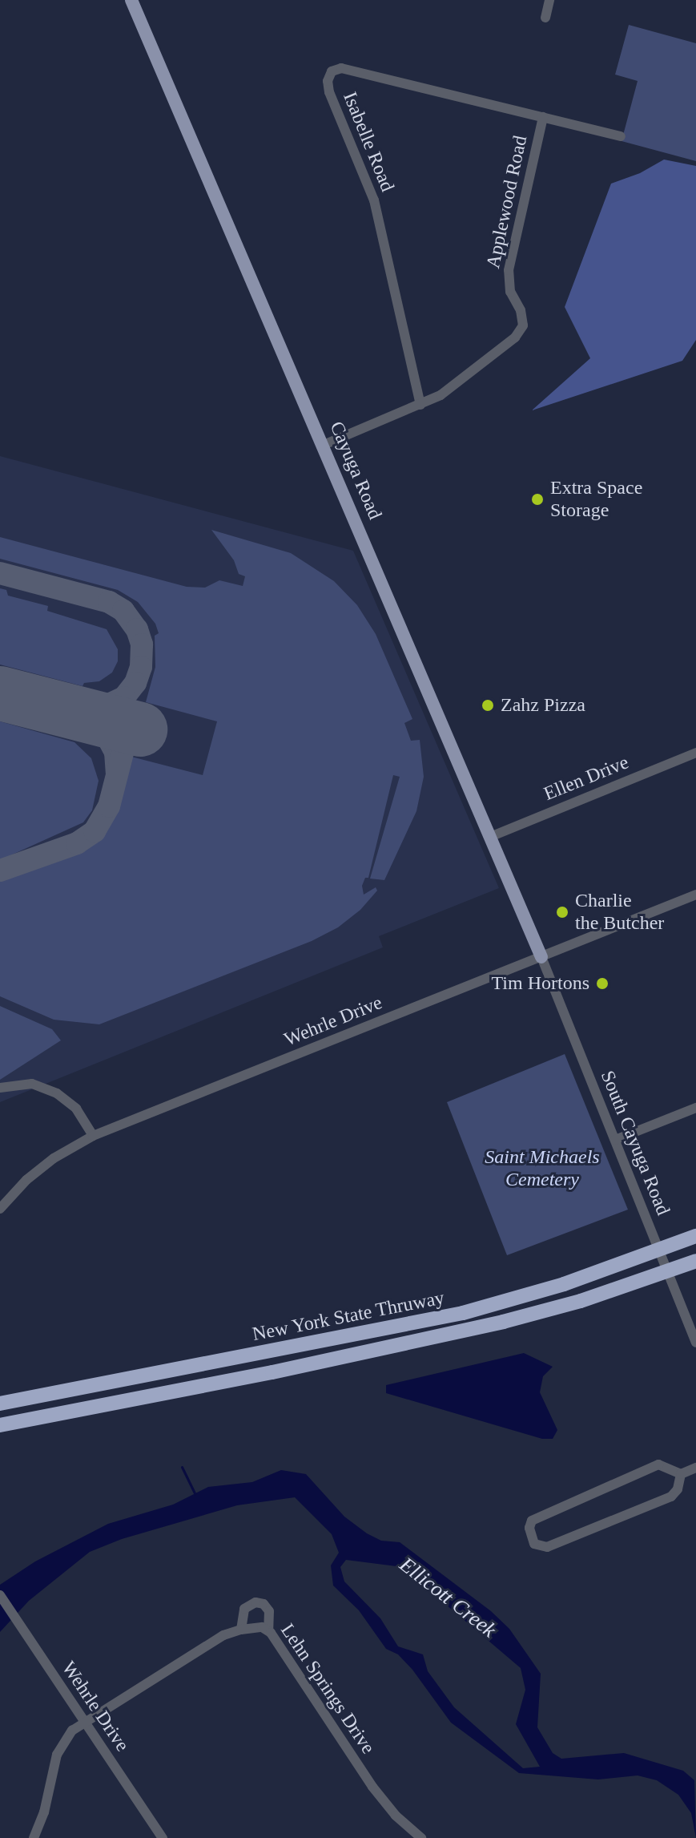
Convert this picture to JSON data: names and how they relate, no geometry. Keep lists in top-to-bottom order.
{
  "streets": {
    "highway": ["New York State Thruway"],
    "main road": ["Cayuga Road"],
    "street": [
      "Isabelle Road",
      "Applewood Road",
      "Ellen Drive",
      "Wehrle Drive",
      "South Cayuga Road",
      "Lehn Springs Drive"
    ]
  },
  "crossings": [
    ["Isabelle Road", "Applewood Road"],
    ["Applewood Road", "Cayuga Road"],
    ["Cayuga Road", "Ellen Drive"],
    ["Cayuga Road", "Wehrle Drive"],
    ["Cayuga Road", "South Cayuga Road"],
    ["Wehrle Drive", "South Cayuga Road"],
    ["Wehrle Drive", "Lehn Springs Drive"]
  ],
  "water": ["Ellicott Creek"],
  "parks": ["Saint Michaels Cemetery"],
  "places": [
    "Extra Space Storage",
    "Zahz Pizza",
    "Charlie the Butcher",
    "Tim Hortons"
  ]
}
